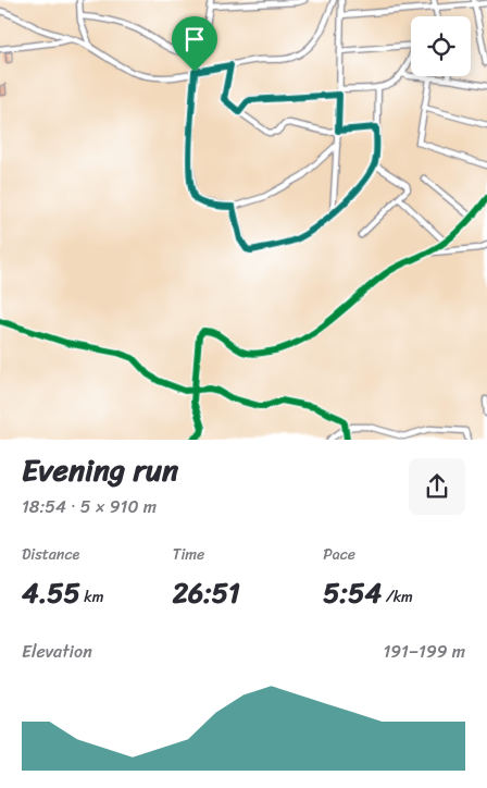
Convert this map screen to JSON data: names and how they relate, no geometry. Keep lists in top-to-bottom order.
{
  "page": {
    "heading": ["Evening run", "18:54 · 5 × 910 m"],
    "stats": [
      ["Distance", "4.55 km"],
      ["Time", "26:51"],
      ["Pace", "5:54 /km"]
    ],
    "chart": ["Elevation", "191–199 m"]
  }
}
